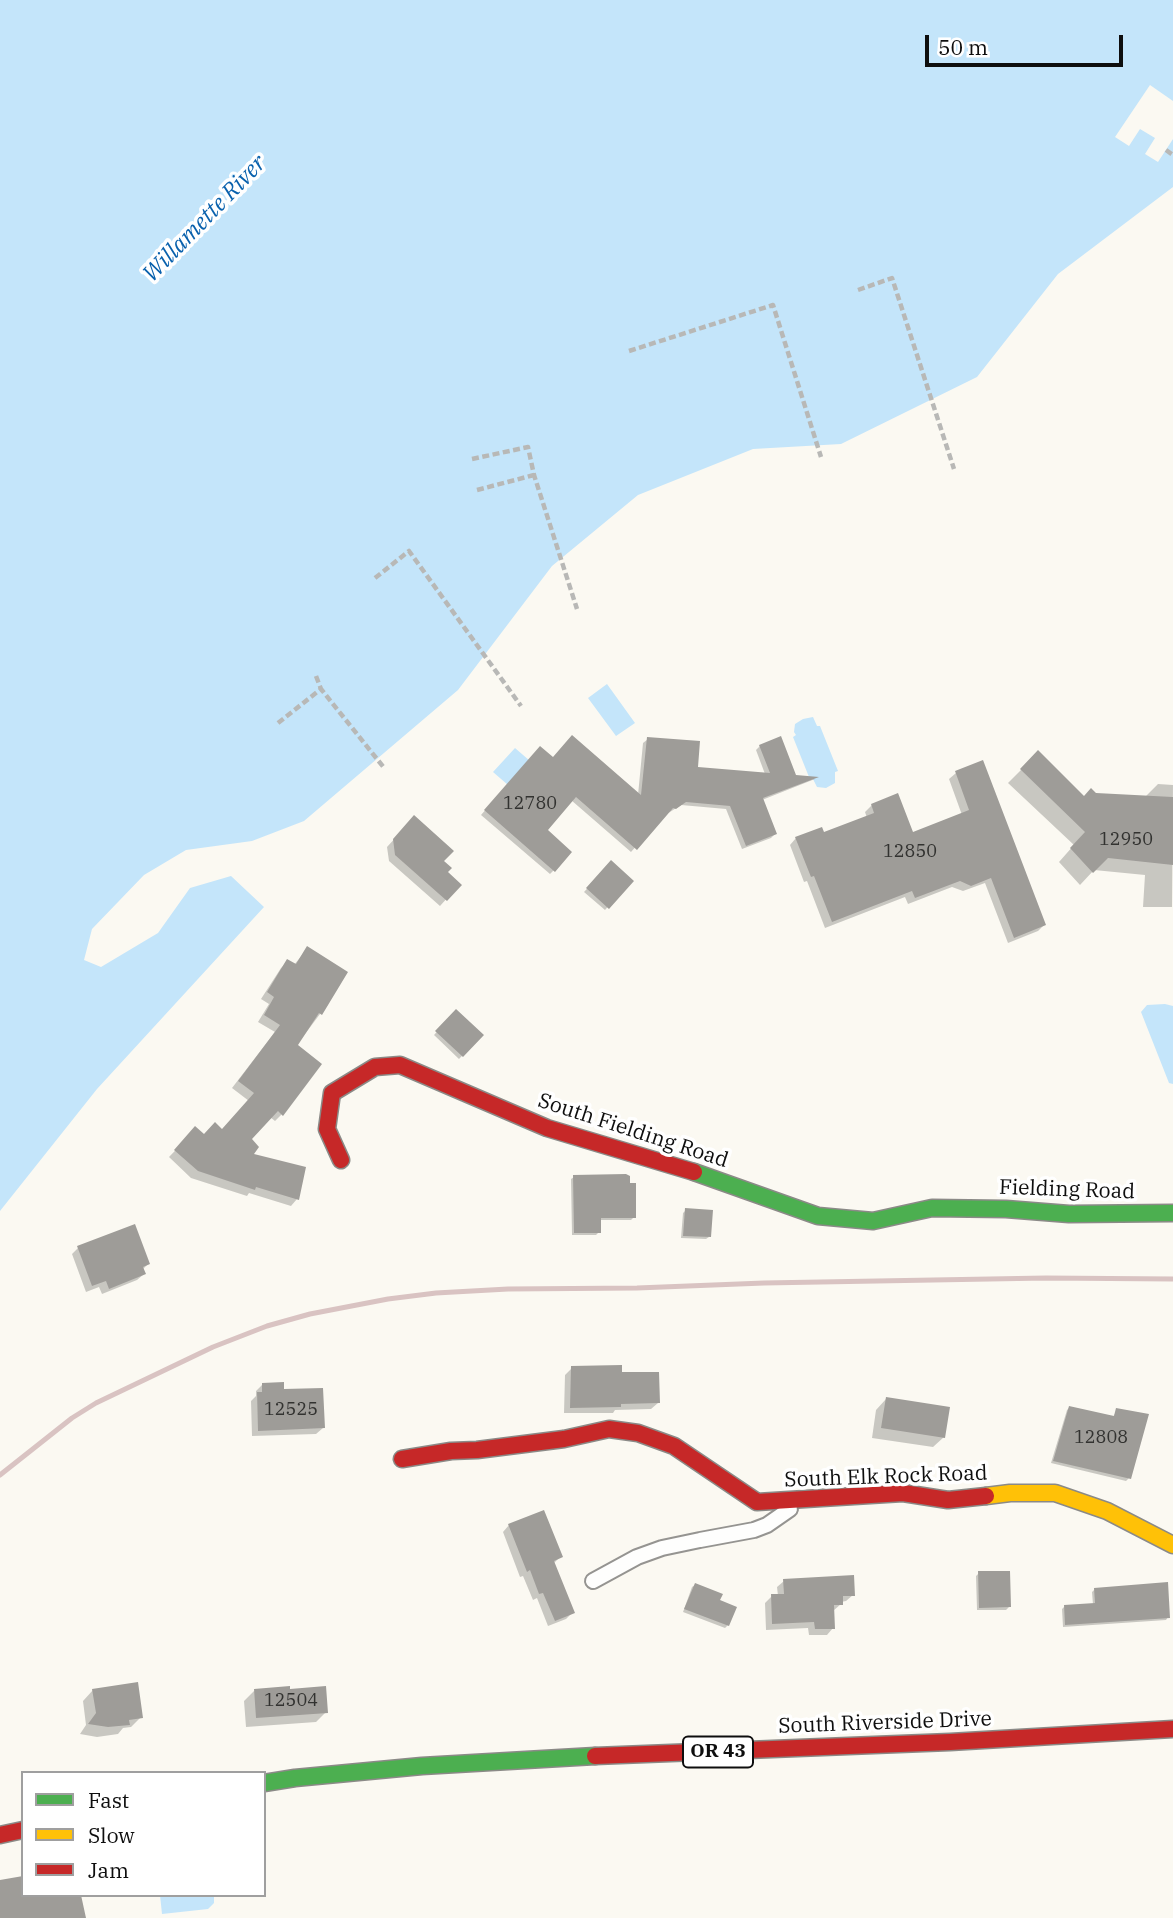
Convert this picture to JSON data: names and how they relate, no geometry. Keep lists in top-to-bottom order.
{
  "streets": {
    "street": [
      "South Fielding Road",
      "Fielding Road",
      "South Elk Rock Road",
      "South Riverside Drive",
      "OR 43"
    ]
  },
  "crossings": [
    ["South Fielding Road", "Fielding Road"]
  ],
  "water": ["Willamette River"],
  "house_numbers": [
    "12780",
    "12950",
    "12850",
    "12525",
    "12808",
    "12504"
  ],
  "legend": ["Fast", "Slow", "Jam"],
  "scale_bar": "50 m"
}
